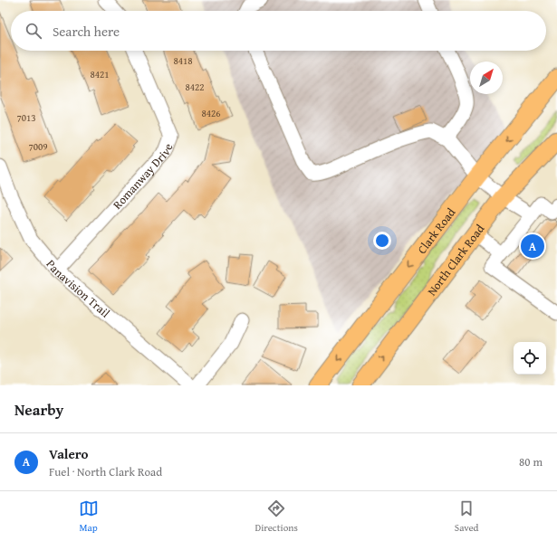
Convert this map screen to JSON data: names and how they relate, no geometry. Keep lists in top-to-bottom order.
{
  "streets": {
    "main road": ["Clark Road", "North Clark Road"],
    "street": ["Romanway Drive", "Panavision Trail"]
  },
  "crossings": [
    ["Romanway Drive", "Panavision Trail"]
  ],
  "one_way": ["Clark Road", "North Clark Road"],
  "house_numbers": [
    "8418",
    "8421",
    "8422",
    "8426",
    "7013",
    "7009"
  ],
  "north": "top right",
  "page": {
    "search": "Search here",
    "pins": "A",
    "heading": "Nearby",
    "list": [
      {
        "mark": "A",
        "name": "Valero",
        "note": "Fuel · North Clark Road",
        "value": "80 m"
      }
    ],
    "nav": ["Map", "Directions", "Saved"]
  }
}
